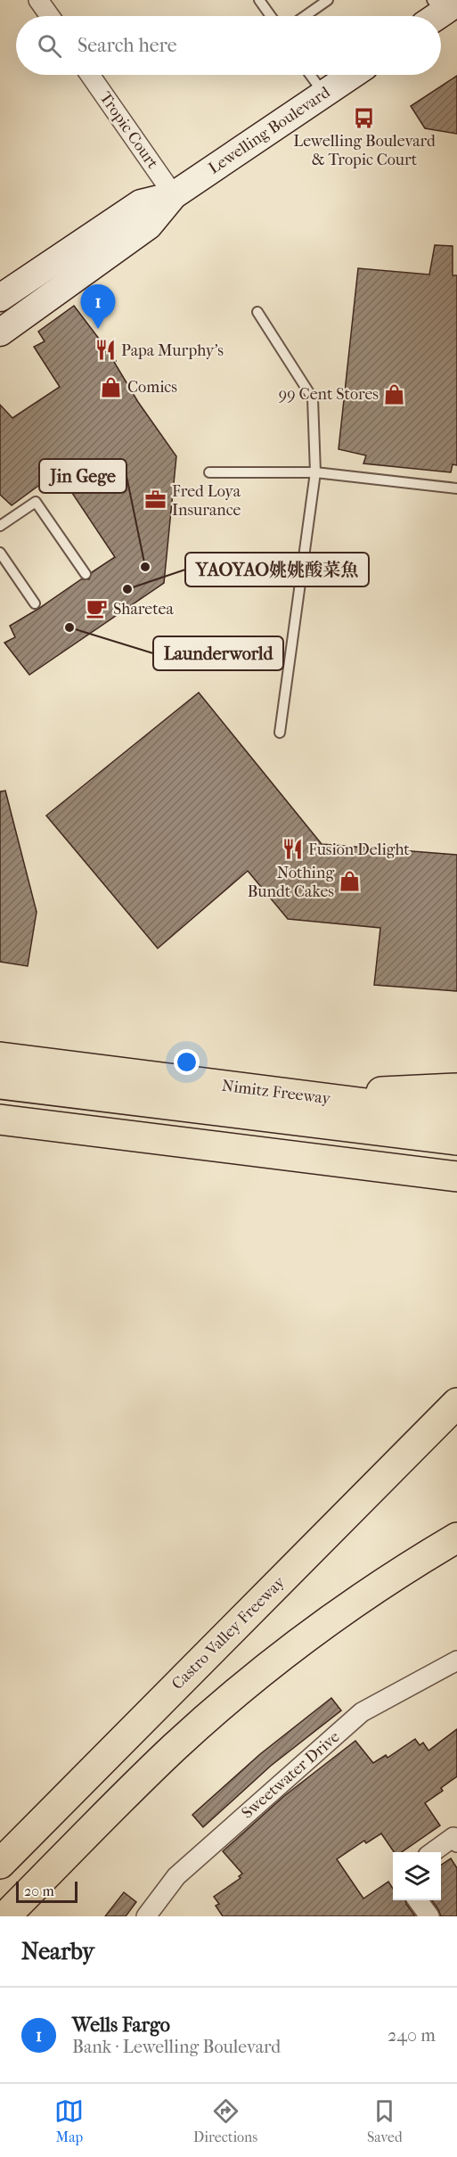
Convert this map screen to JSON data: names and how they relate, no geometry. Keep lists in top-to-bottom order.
{
  "streets": {
    "highway": ["Nimitz Freeway", "Castro Valley Freeway"],
    "main road": ["Lewelling Boulevard"],
    "street": ["Tropic Court", "Sweetwater Drive"]
  },
  "crossings": [
    ["Tropic Court", "Lewelling Boulevard"]
  ],
  "places": {
    "bus stop": ["Lewelling Boulevard & Tropic Court"],
    "restaurant": ["Papa Murphy's", "Fusion Delight"],
    "shop": ["Comics", "99 Cent Stores", "Nothing Bundt Cakes"],
    "office": ["Fred Loya Insurance"],
    "other": ["Jin Gege", "YAOYAO姚姚酸菜魚", "Launderworld"],
    "cafe": ["Sharetea"]
  },
  "scale_bar": "20 m",
  "page": {
    "search": "Search here",
    "pins": "1",
    "scale": "20 m",
    "heading": "Nearby",
    "list": [
      {
        "mark": "1",
        "name": "Wells Fargo",
        "note": "Bank · Lewelling Boulevard",
        "value": "240 m"
      }
    ],
    "nav": ["Map", "Directions", "Saved"]
  }
}
